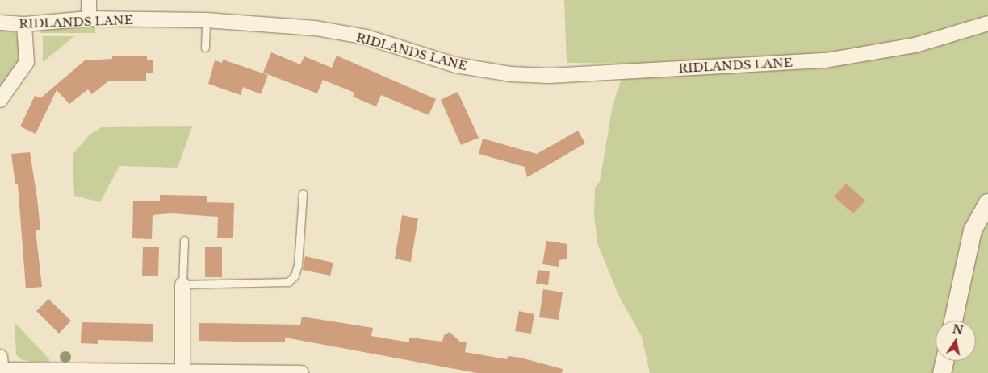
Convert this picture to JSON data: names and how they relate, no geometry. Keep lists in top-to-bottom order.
{
  "streets": {
    "street": ["RIDLANDS LANE"]
  },
  "north": "top"
}
